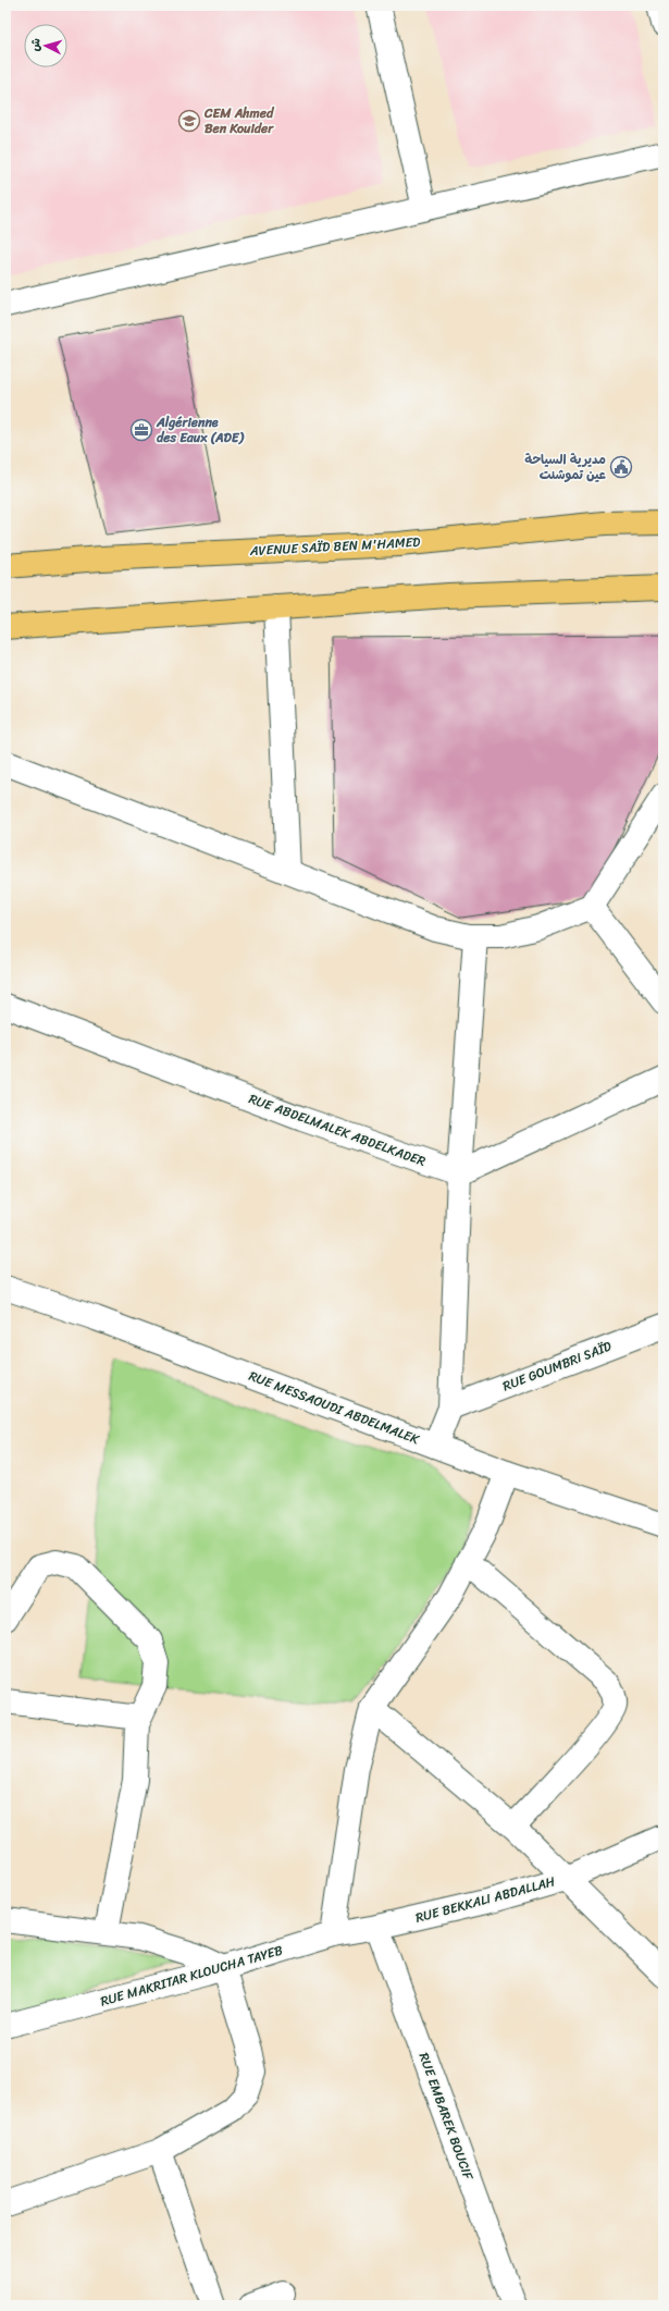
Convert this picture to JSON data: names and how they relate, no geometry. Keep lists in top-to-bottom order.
{
  "streets": {
    "main road": ["AVENUE SAÏD BEN M'HAMED"],
    "street": [
      "RUE ABDELMALEK ABDELKADER",
      "RUE GOUMBRI SAÏD",
      "RUE MESSAOUDI ABDELMALEK",
      "RUE BEKKALI ABDALLAH",
      "RUE MAKRITAR KLOUCHA TAYEB",
      "RUE EMBAREK BOUCIF"
    ]
  },
  "crossings": [
    ["RUE BEKKALI ABDALLAH", "RUE MAKRITAR KLOUCHA TAYEB"],
    ["RUE BEKKALI ABDALLAH", "RUE EMBAREK BOUCIF"],
    ["RUE MAKRITAR KLOUCHA TAYEB", "RUE EMBAREK BOUCIF"]
  ],
  "places": {
    "school or university": ["CEM Ahmed Ben Kouider"],
    "office": ["Algérienne des Eaux (ADE)"],
    "public building": ["مديرية السياحة عين تموشنت"]
  },
  "north": "left"
}
